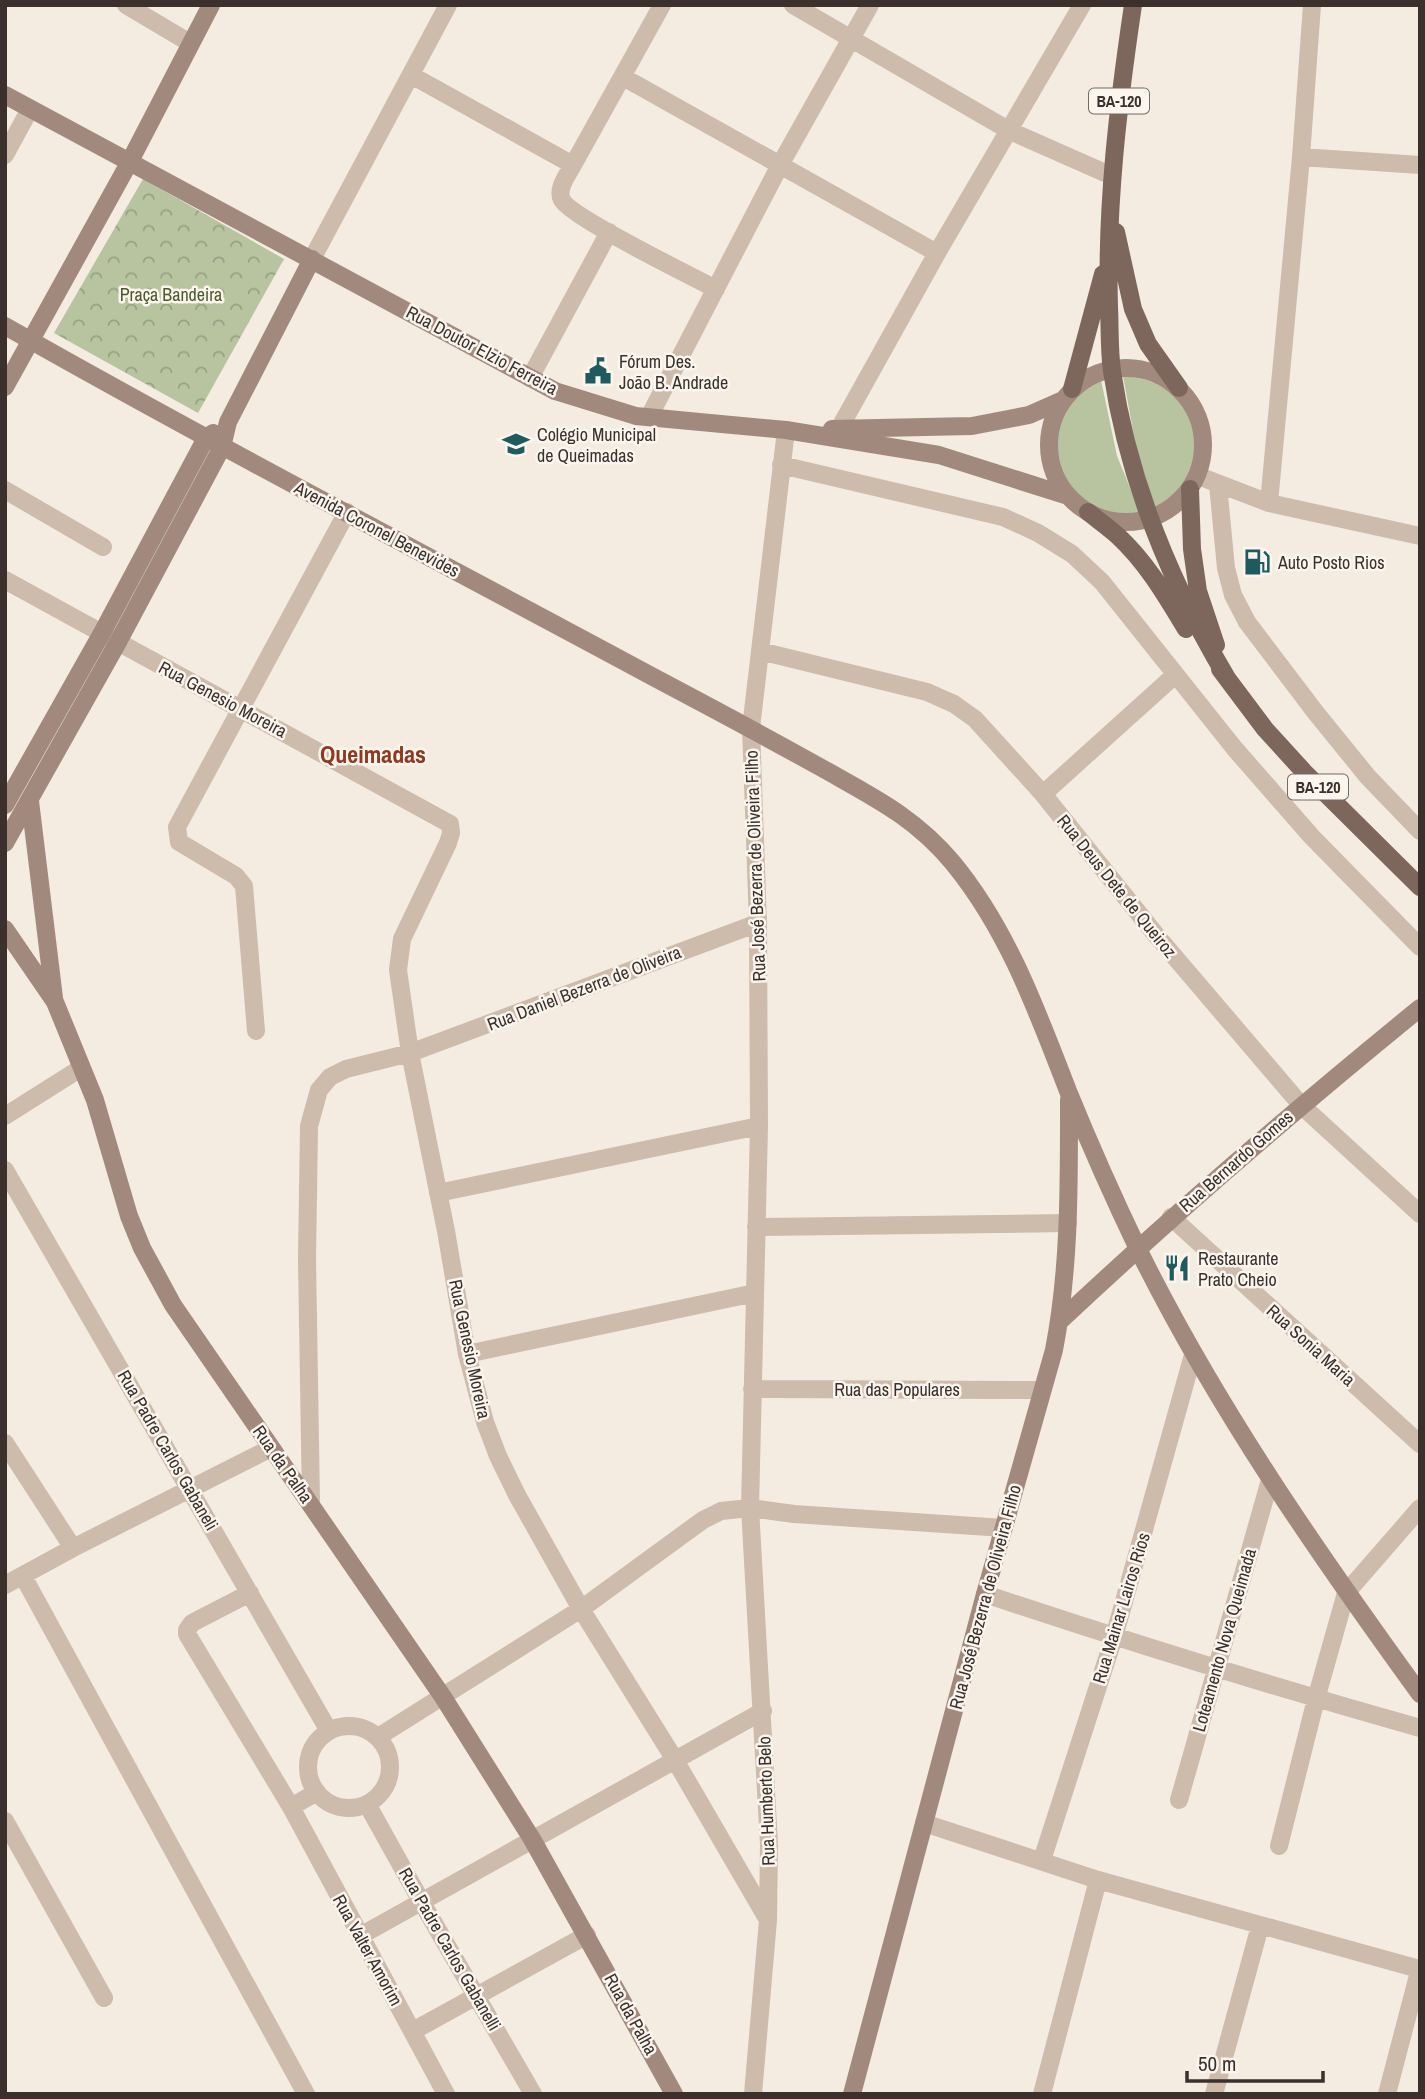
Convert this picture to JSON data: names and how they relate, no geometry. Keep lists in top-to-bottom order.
{
  "streets": {
    "main road": [
      "BA-120",
      "Rua Doutor Elzio Ferreira",
      "Avenida Coronel Benevides",
      "Rua José Bezerra de Oliveira Filho",
      "Rua Bernardo Gomes",
      "Rua da Palha"
    ],
    "street": [
      "Rua Genesio Moreira",
      "Rua Deus Dete de Queiroz",
      "Rua Daniel Bezerra de Oliveira",
      "Rua Sonia Maria",
      "Rua das Populares",
      "Rua Padre Carlos Gabaneli",
      "Rua Mainar Lairos Rios",
      "Loteamento Nova Queimada",
      "Rua Humberto Belo",
      "Rua Padre Carlos Gabanelli",
      "Rua Valter Amorim"
    ]
  },
  "crossings": [
    ["Avenida Coronel Benevides", "Rua José Bezerra de Oliveira Filho"],
    ["Rua Genesio Moreira", "Rua Daniel Bezerra de Oliveira"],
    ["Rua José Bezerra de Oliveira Filho", "Rua Daniel Bezerra de Oliveira"],
    ["Rua José Bezerra de Oliveira Filho", "Rua Bernardo Gomes"],
    ["Rua José Bezerra de Oliveira Filho", "Rua das Populares"],
    ["Rua José Bezerra de Oliveira Filho", "Rua Humberto Belo"],
    ["Rua Deus Dete de Queiroz", "Rua Bernardo Gomes"],
    ["Rua Bernardo Gomes", "Rua Sonia Maria"],
    ["Rua Padre Carlos Gabaneli", "Rua Padre Carlos Gabanelli"],
    ["Rua Padre Carlos Gabaneli", "Rua Valter Amorim"]
  ],
  "districts": ["Queimadas"],
  "parks": ["Praça Bandeira"],
  "places": {
    "public building": ["Fórum Des. João B. Andrade"],
    "school or university": ["Colégio Municipal de Queimadas"],
    "fuel station": ["Auto Posto Rios"],
    "restaurant": ["Restaurante Prato Cheio"]
  },
  "scale_bar": "50 m"
}
